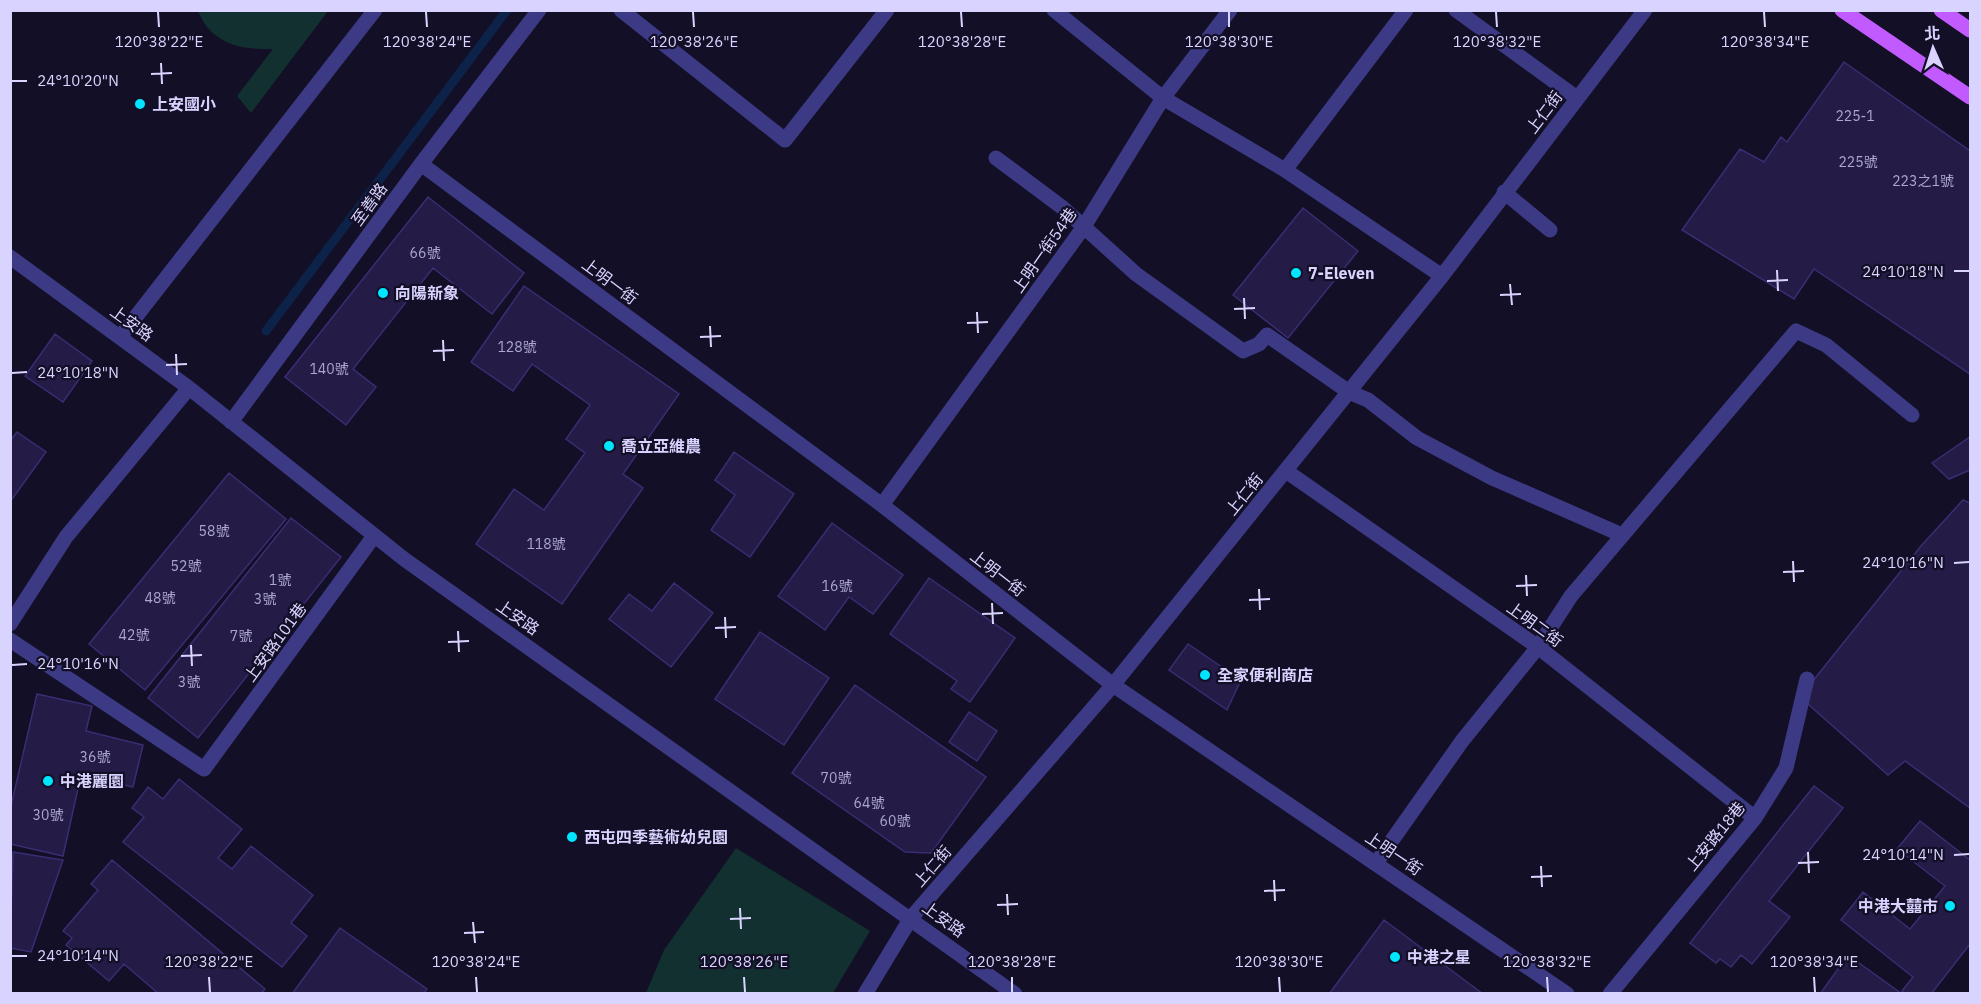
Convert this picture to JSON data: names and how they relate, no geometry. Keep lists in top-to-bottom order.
{
  "streets": {
    "street": [
      "上仁街",
      "至善路",
      "上明一街54巷",
      "上明一街",
      "上安路",
      "上明二街",
      "上安路101巷",
      "上安路18巷"
    ]
  },
  "crossings": [
    ["上仁街", "上明一街"],
    ["上仁街", "上安路"],
    ["上仁街", "上明二街"],
    ["至善路", "上明一街"],
    ["至善路", "上安路"],
    ["上明一街54巷", "上明一街"],
    ["上安路", "上安路101巷"],
    ["上明二街", "上安路18巷"]
  ],
  "places": [
    "上安國小",
    "7-Eleven",
    "向陽新象",
    "喬立亞維農",
    "全家便利商店",
    "中港麗園",
    "西屯四季藝術幼兒園",
    "中港大囍市",
    "中港之星"
  ],
  "house_numbers": [
    "225-1",
    "225號",
    "223之1號",
    "66號",
    "128號",
    "140號",
    "58號",
    "118號",
    "52號",
    "1號",
    "16號",
    "48號",
    "3號",
    "42號",
    "7號",
    "3號",
    "36號",
    "70號",
    "64號",
    "30號",
    "60號"
  ],
  "north": "top",
  "coordinates": [
    "120°38'22\"E",
    "120°38'24\"E",
    "120°38'26\"E",
    "120°38'28\"E",
    "120°38'30\"E",
    "120°38'32\"E",
    "120°38'34\"E",
    "24°10'20\"N",
    "24°10'18\"N",
    "24°10'16\"N",
    "24°10'14\"N"
  ]
}
